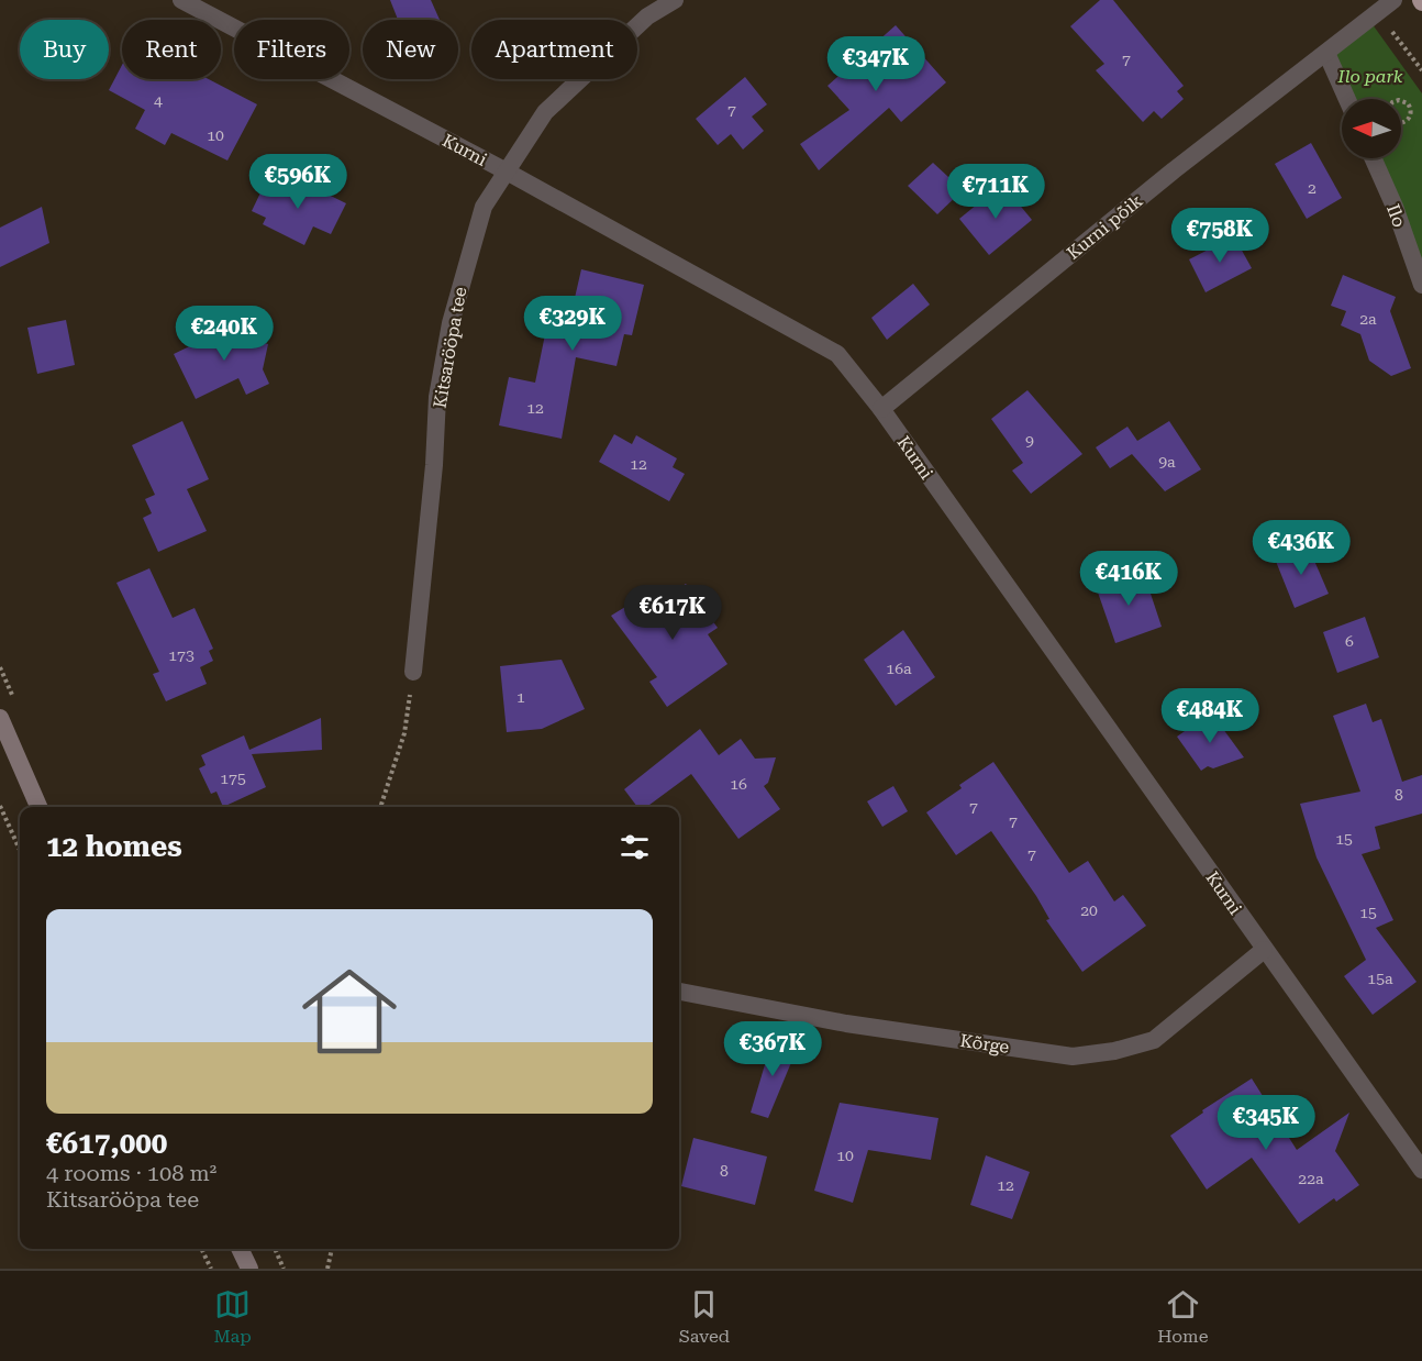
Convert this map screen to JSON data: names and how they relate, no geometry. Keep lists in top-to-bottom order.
{
  "streets": {
    "street": [
      "Kurni",
      "Ilo",
      "Kurni põik",
      "Kitsarööpa tee",
      "Kõrge"
    ]
  },
  "crossings": [
    ["Kurni", "Kurni põik"],
    ["Kurni", "Kitsarööpa tee"],
    ["Kurni", "Kõrge"]
  ],
  "parks": ["Ilo park"],
  "house_numbers": [
    "7",
    "4",
    "7",
    "10",
    "2",
    "2a",
    "12",
    "9",
    "9a",
    "12",
    "6",
    "173",
    "16a",
    "1",
    "175",
    "16",
    "8",
    "7",
    "7",
    "15",
    "7",
    "20",
    "15",
    "15a",
    "10",
    "8",
    "22a",
    "12"
  ],
  "north": "left",
  "page": {
    "chip": [
      "Buy",
      "Rent",
      "Filters",
      "New",
      "Apartment"
    ],
    "price": [
      "€347K",
      "€596K",
      "€711K",
      "€758K",
      "€329K",
      "€240K",
      "€436K",
      "€416K",
      "€617K",
      "€484K",
      "€367K",
      "€345K"
    ],
    "heading": "12 homes",
    "list": [
      {
        "name": "€617,000",
        "note": "4 rooms · 108 m² · Kitsarööpa tee"
      }
    ],
    "tabs": ["Map", "Saved", "Home"]
  }
}
